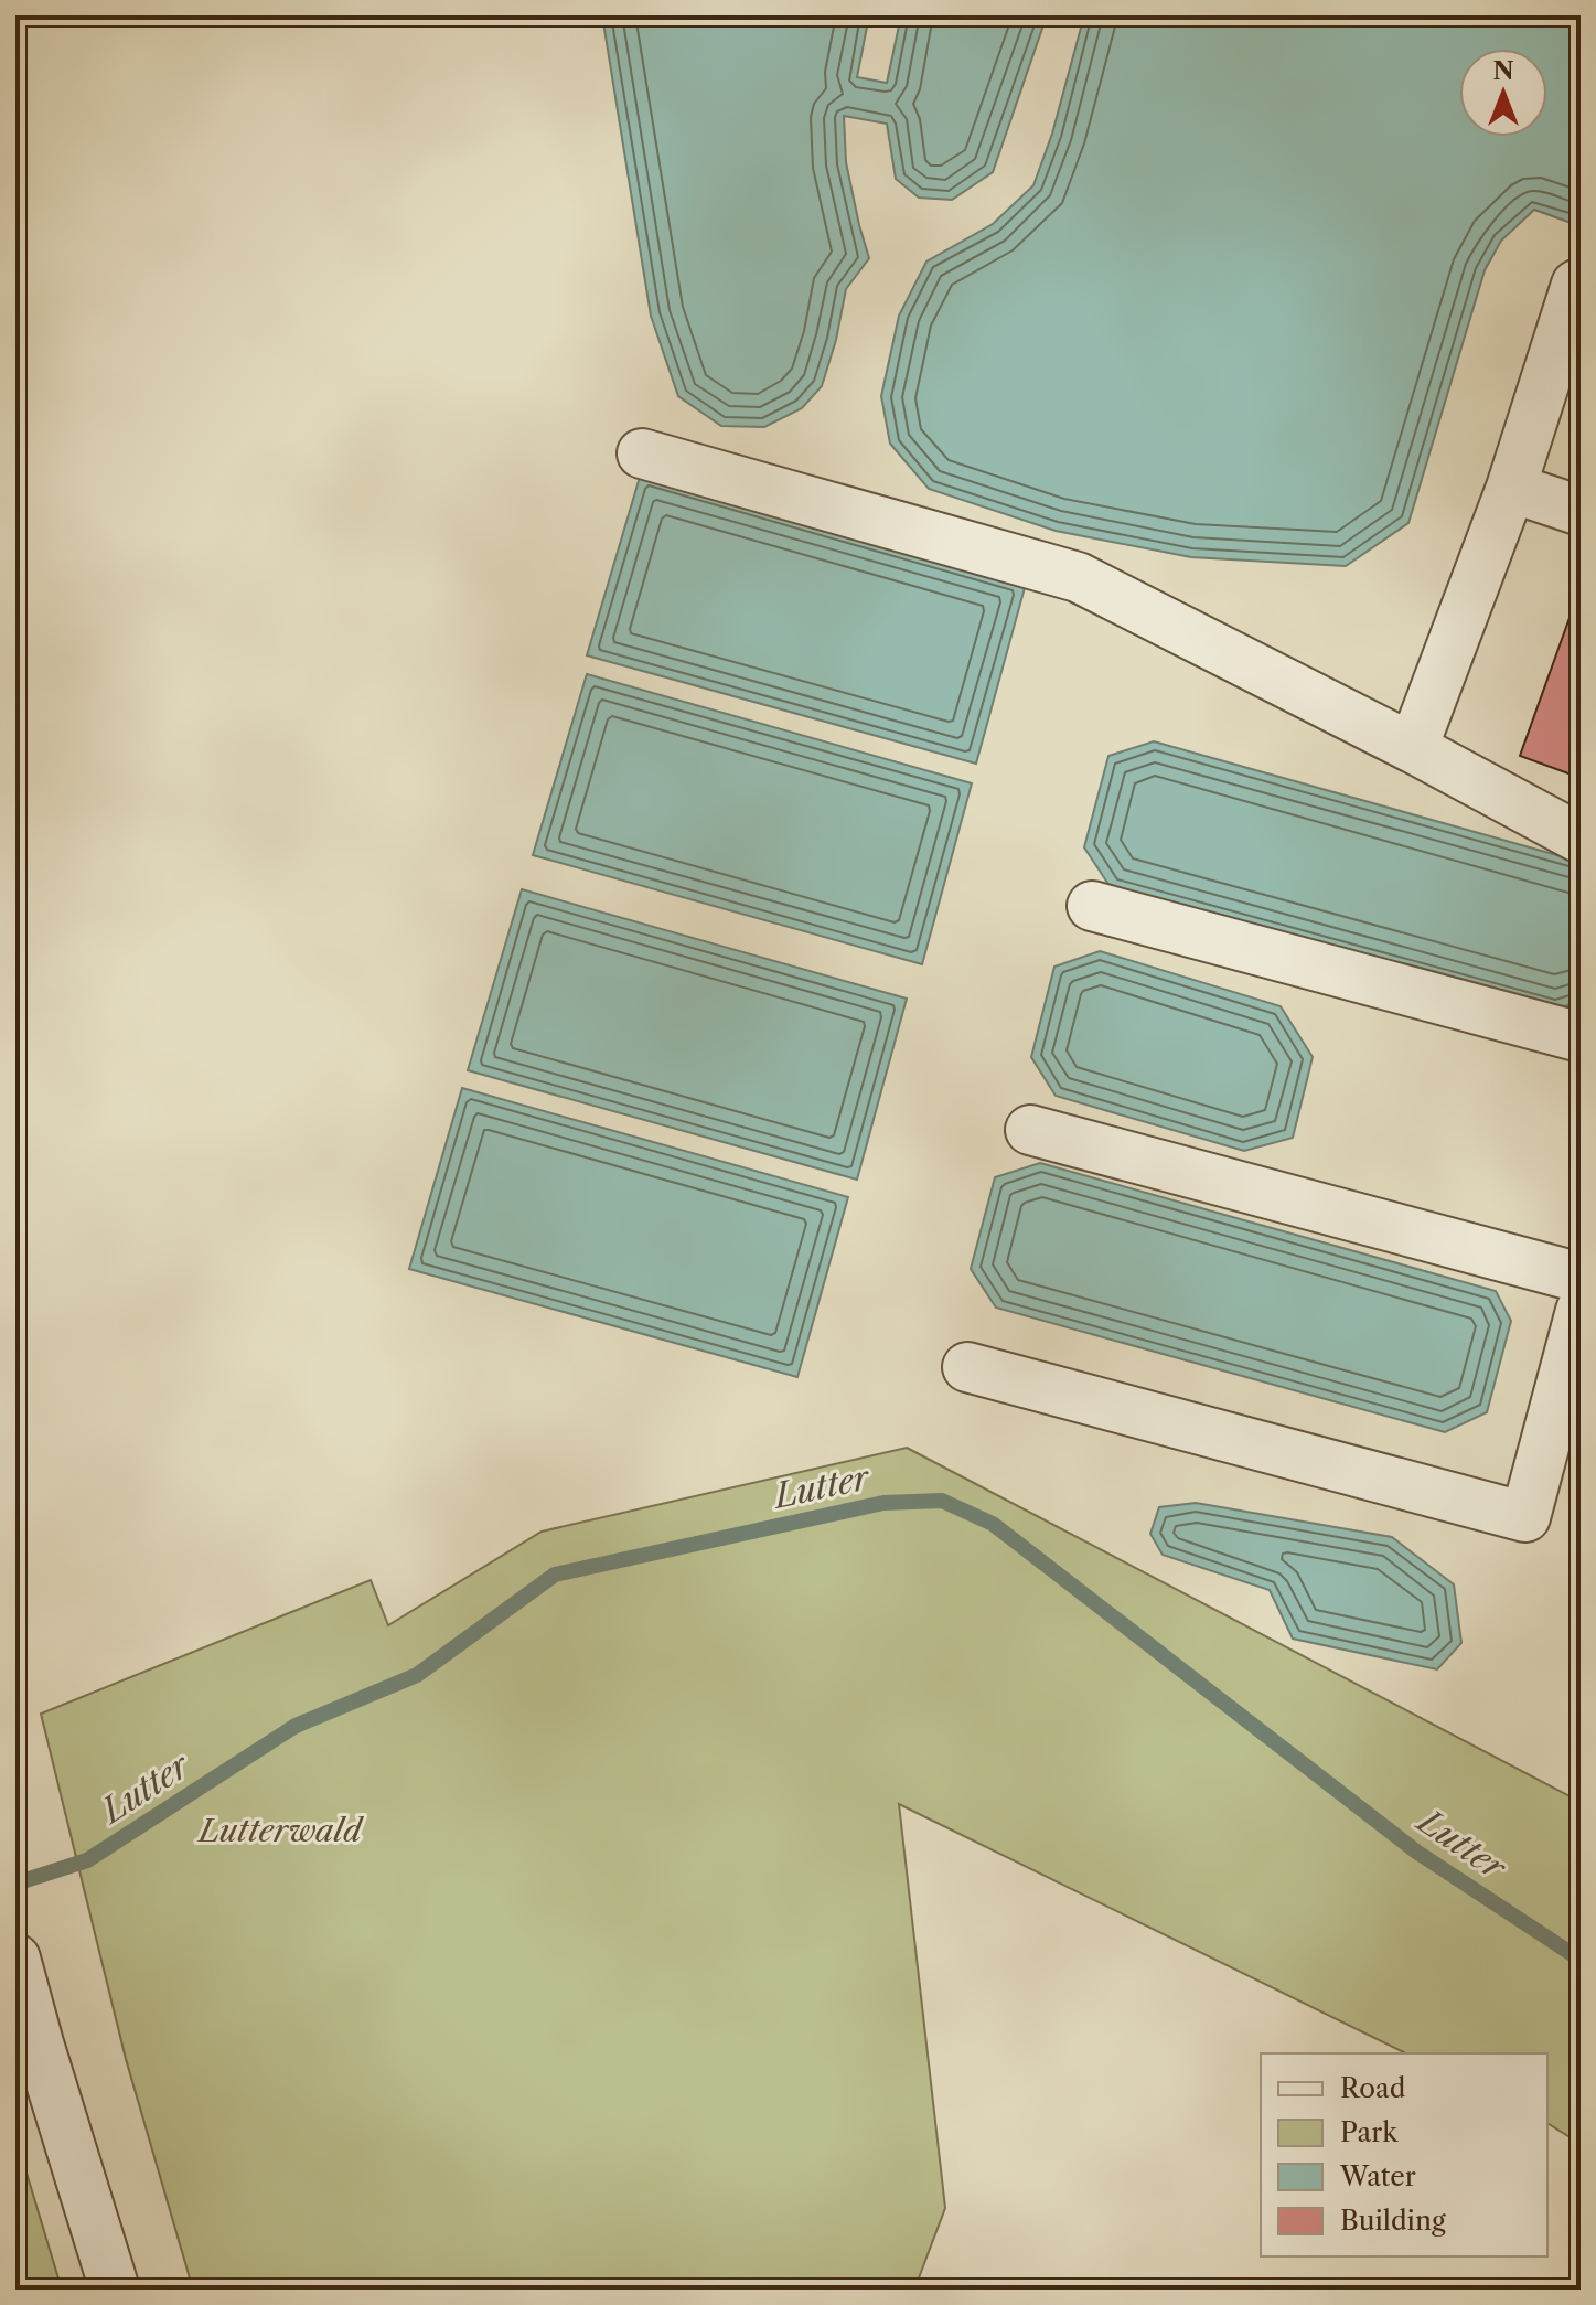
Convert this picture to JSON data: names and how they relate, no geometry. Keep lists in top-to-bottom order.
{
  "water": ["Lutter"],
  "parks": ["Lutterwald"],
  "legend": [
    "Road",
    "Park",
    "Water",
    "Building"
  ],
  "north": "top"
}
